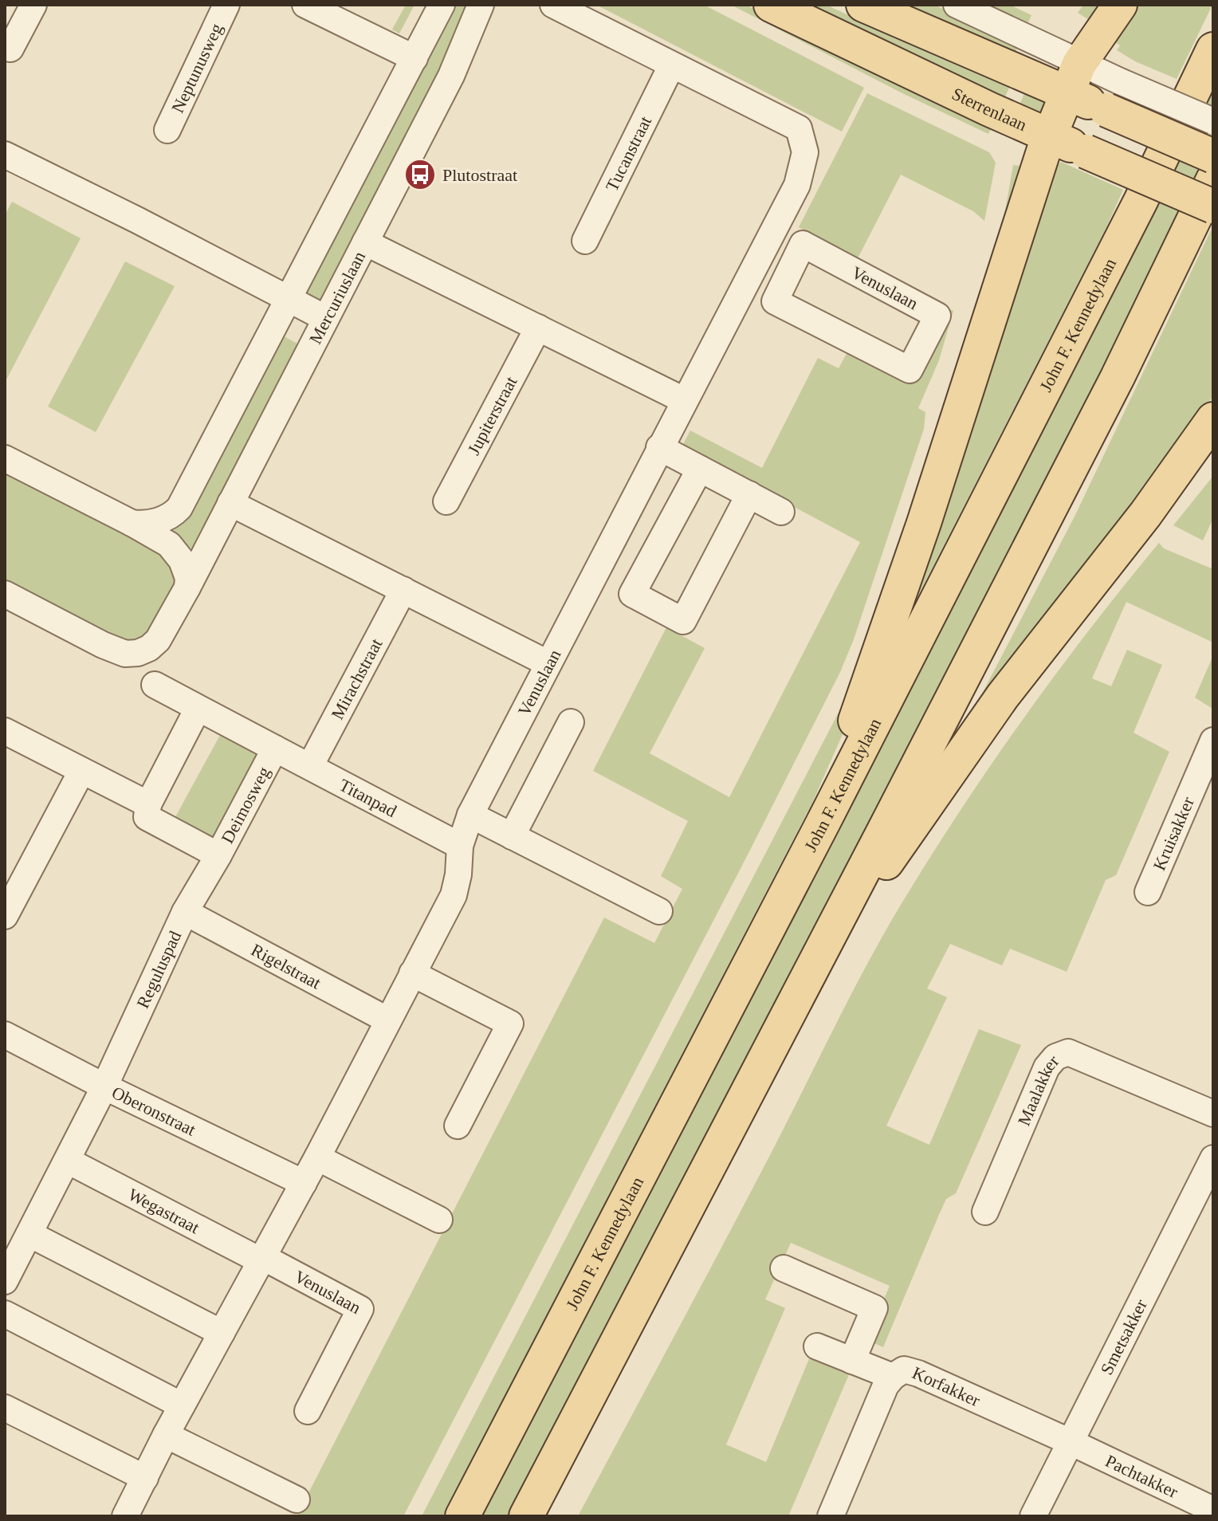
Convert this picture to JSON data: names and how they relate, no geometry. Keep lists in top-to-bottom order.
{
  "streets": {
    "main road": ["Sterrenlaan", "John F. Kennedylaan"],
    "street": [
      "Neptunusweg",
      "Tucanstraat",
      "Venuslaan",
      "Mercuriuslaan",
      "Jupiterstraat",
      "Mirachstraat",
      "Titanpad",
      "Deimosweg",
      "Kruisakker",
      "Rigelstraat",
      "Reguluspad",
      "Maalakker",
      "Oberonstraat",
      "Wegastraat",
      "Smetsakker",
      "Korfakker",
      "Pachtakker"
    ]
  },
  "crossings": [
    ["Tucanstraat", "Venuslaan"],
    ["Venuslaan", "Titanpad"],
    ["Venuslaan", "Rigelstraat"],
    ["Venuslaan", "Oberonstraat"],
    ["Venuslaan", "Wegastraat"],
    ["Mirachstraat", "Titanpad"],
    ["Titanpad", "Deimosweg"],
    ["Deimosweg", "Reguluspad"],
    ["Rigelstraat", "Reguluspad"],
    ["Reguluspad", "Oberonstraat"],
    ["Smetsakker", "Korfakker"],
    ["Smetsakker", "Pachtakker"],
    ["Korfakker", "Pachtakker"]
  ],
  "places": {
    "bus stop": ["Plutostraat"]
  }
}
